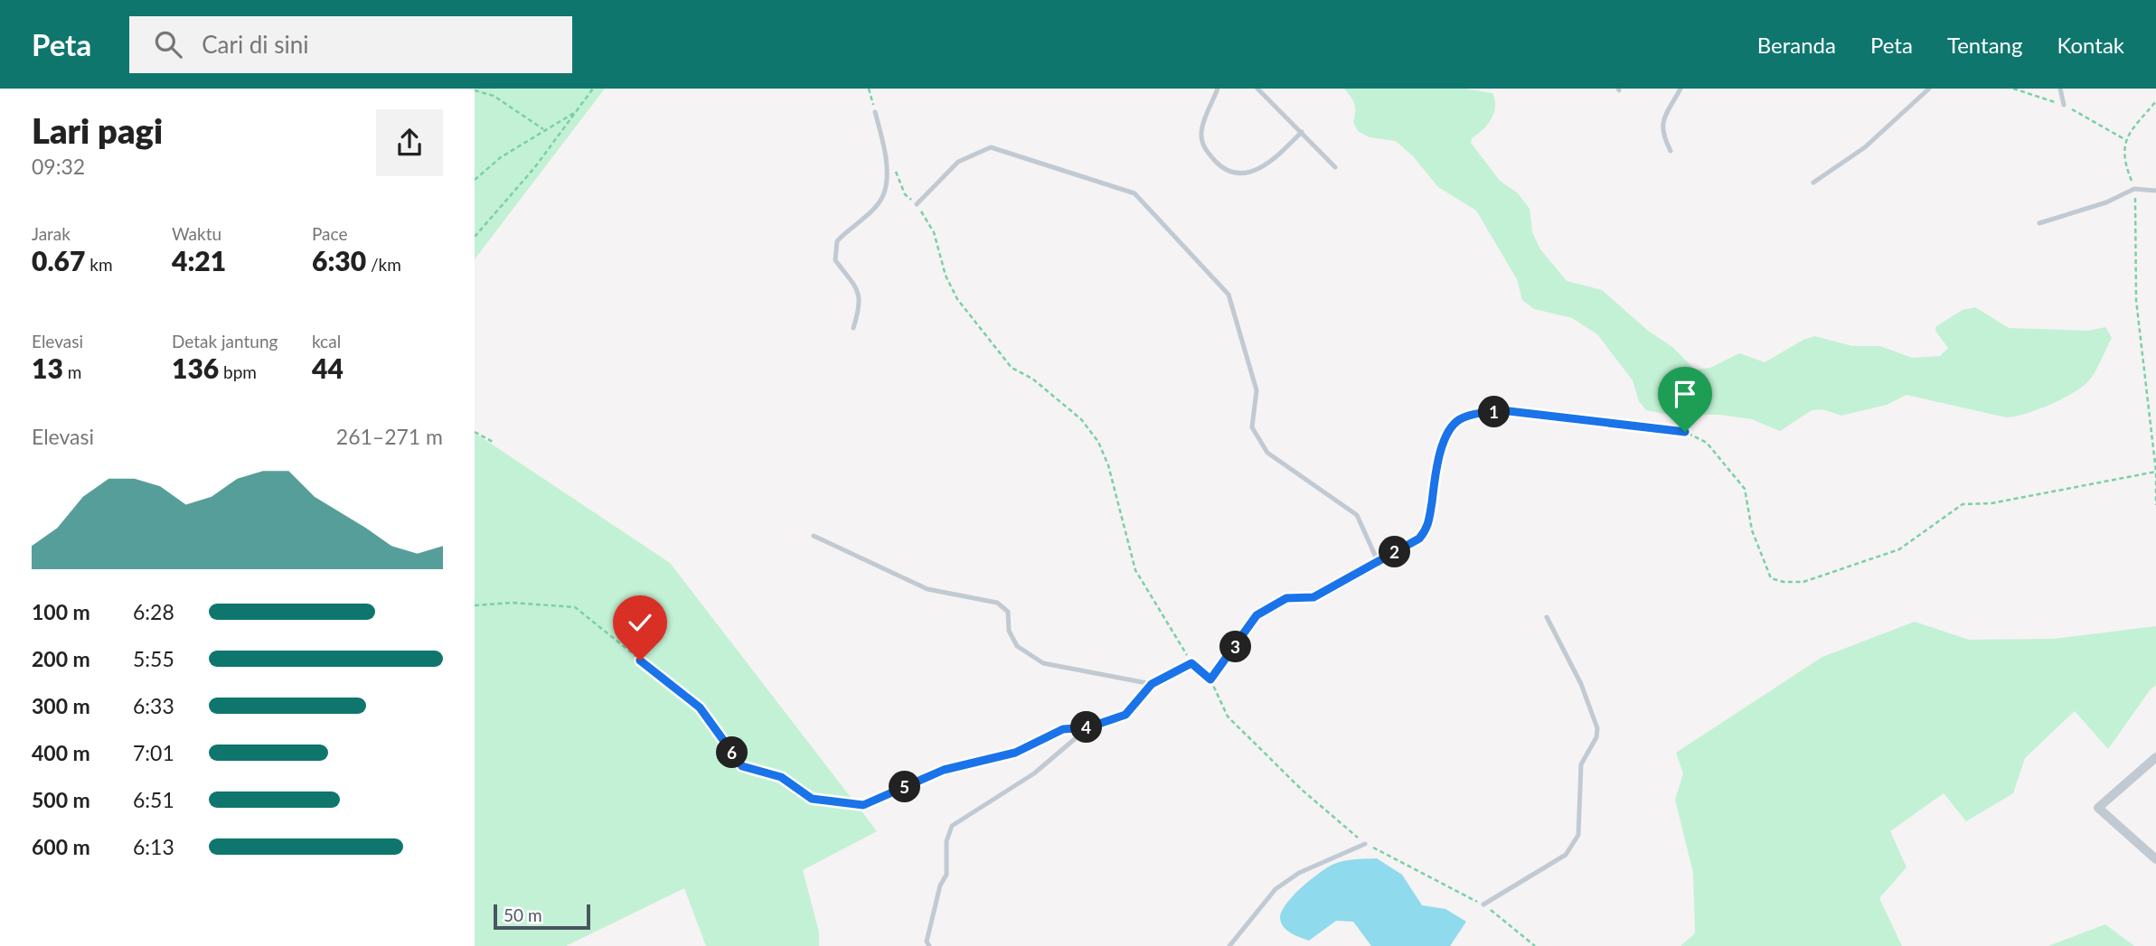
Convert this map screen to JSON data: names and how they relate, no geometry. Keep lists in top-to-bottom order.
{
  "scale_bar": "50 m",
  "page": {
    "header": "Peta",
    "search": "Cari di sini",
    "nav": [
      "Beranda",
      "Peta",
      "Tentang",
      "Kontak"
    ],
    "heading": ["Lari pagi", "09:32"],
    "stats": [
      ["Jarak", "0.67 km"],
      ["Waktu", "4:21"],
      ["Pace", "6:30 /km"],
      ["Elevasi", "13 m"],
      ["Detak jantung", "136 bpm"],
      ["kcal", "44"]
    ],
    "pins": [
      "1",
      "2",
      "3",
      "4",
      "6",
      "5"
    ],
    "chart": ["Elevasi", "261–271 m"],
    "list": [
      {
        "name": "100 m",
        "note": "6:28"
      },
      {
        "name": "200 m",
        "note": "5:55"
      },
      {
        "name": "300 m",
        "note": "6:33"
      },
      {
        "name": "400 m",
        "note": "7:01"
      },
      {
        "name": "500 m",
        "note": "6:51"
      },
      {
        "name": "600 m",
        "note": "6:13"
      }
    ],
    "scale": "50 m"
  }
}
